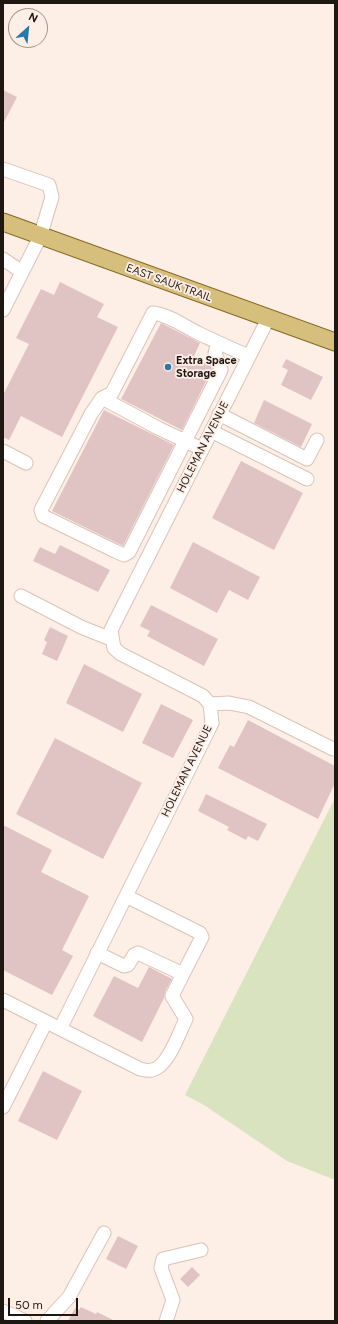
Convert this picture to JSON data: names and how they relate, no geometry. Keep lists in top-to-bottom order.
{
  "streets": {
    "main road": ["EAST SAUK TRAIL"],
    "street": ["HOLEMAN AVENUE"]
  },
  "crossings": [
    ["EAST SAUK TRAIL", "HOLEMAN AVENUE"]
  ],
  "places": ["Extra Space Storage"],
  "scale_bar": "50 m",
  "north": "top right"
}
